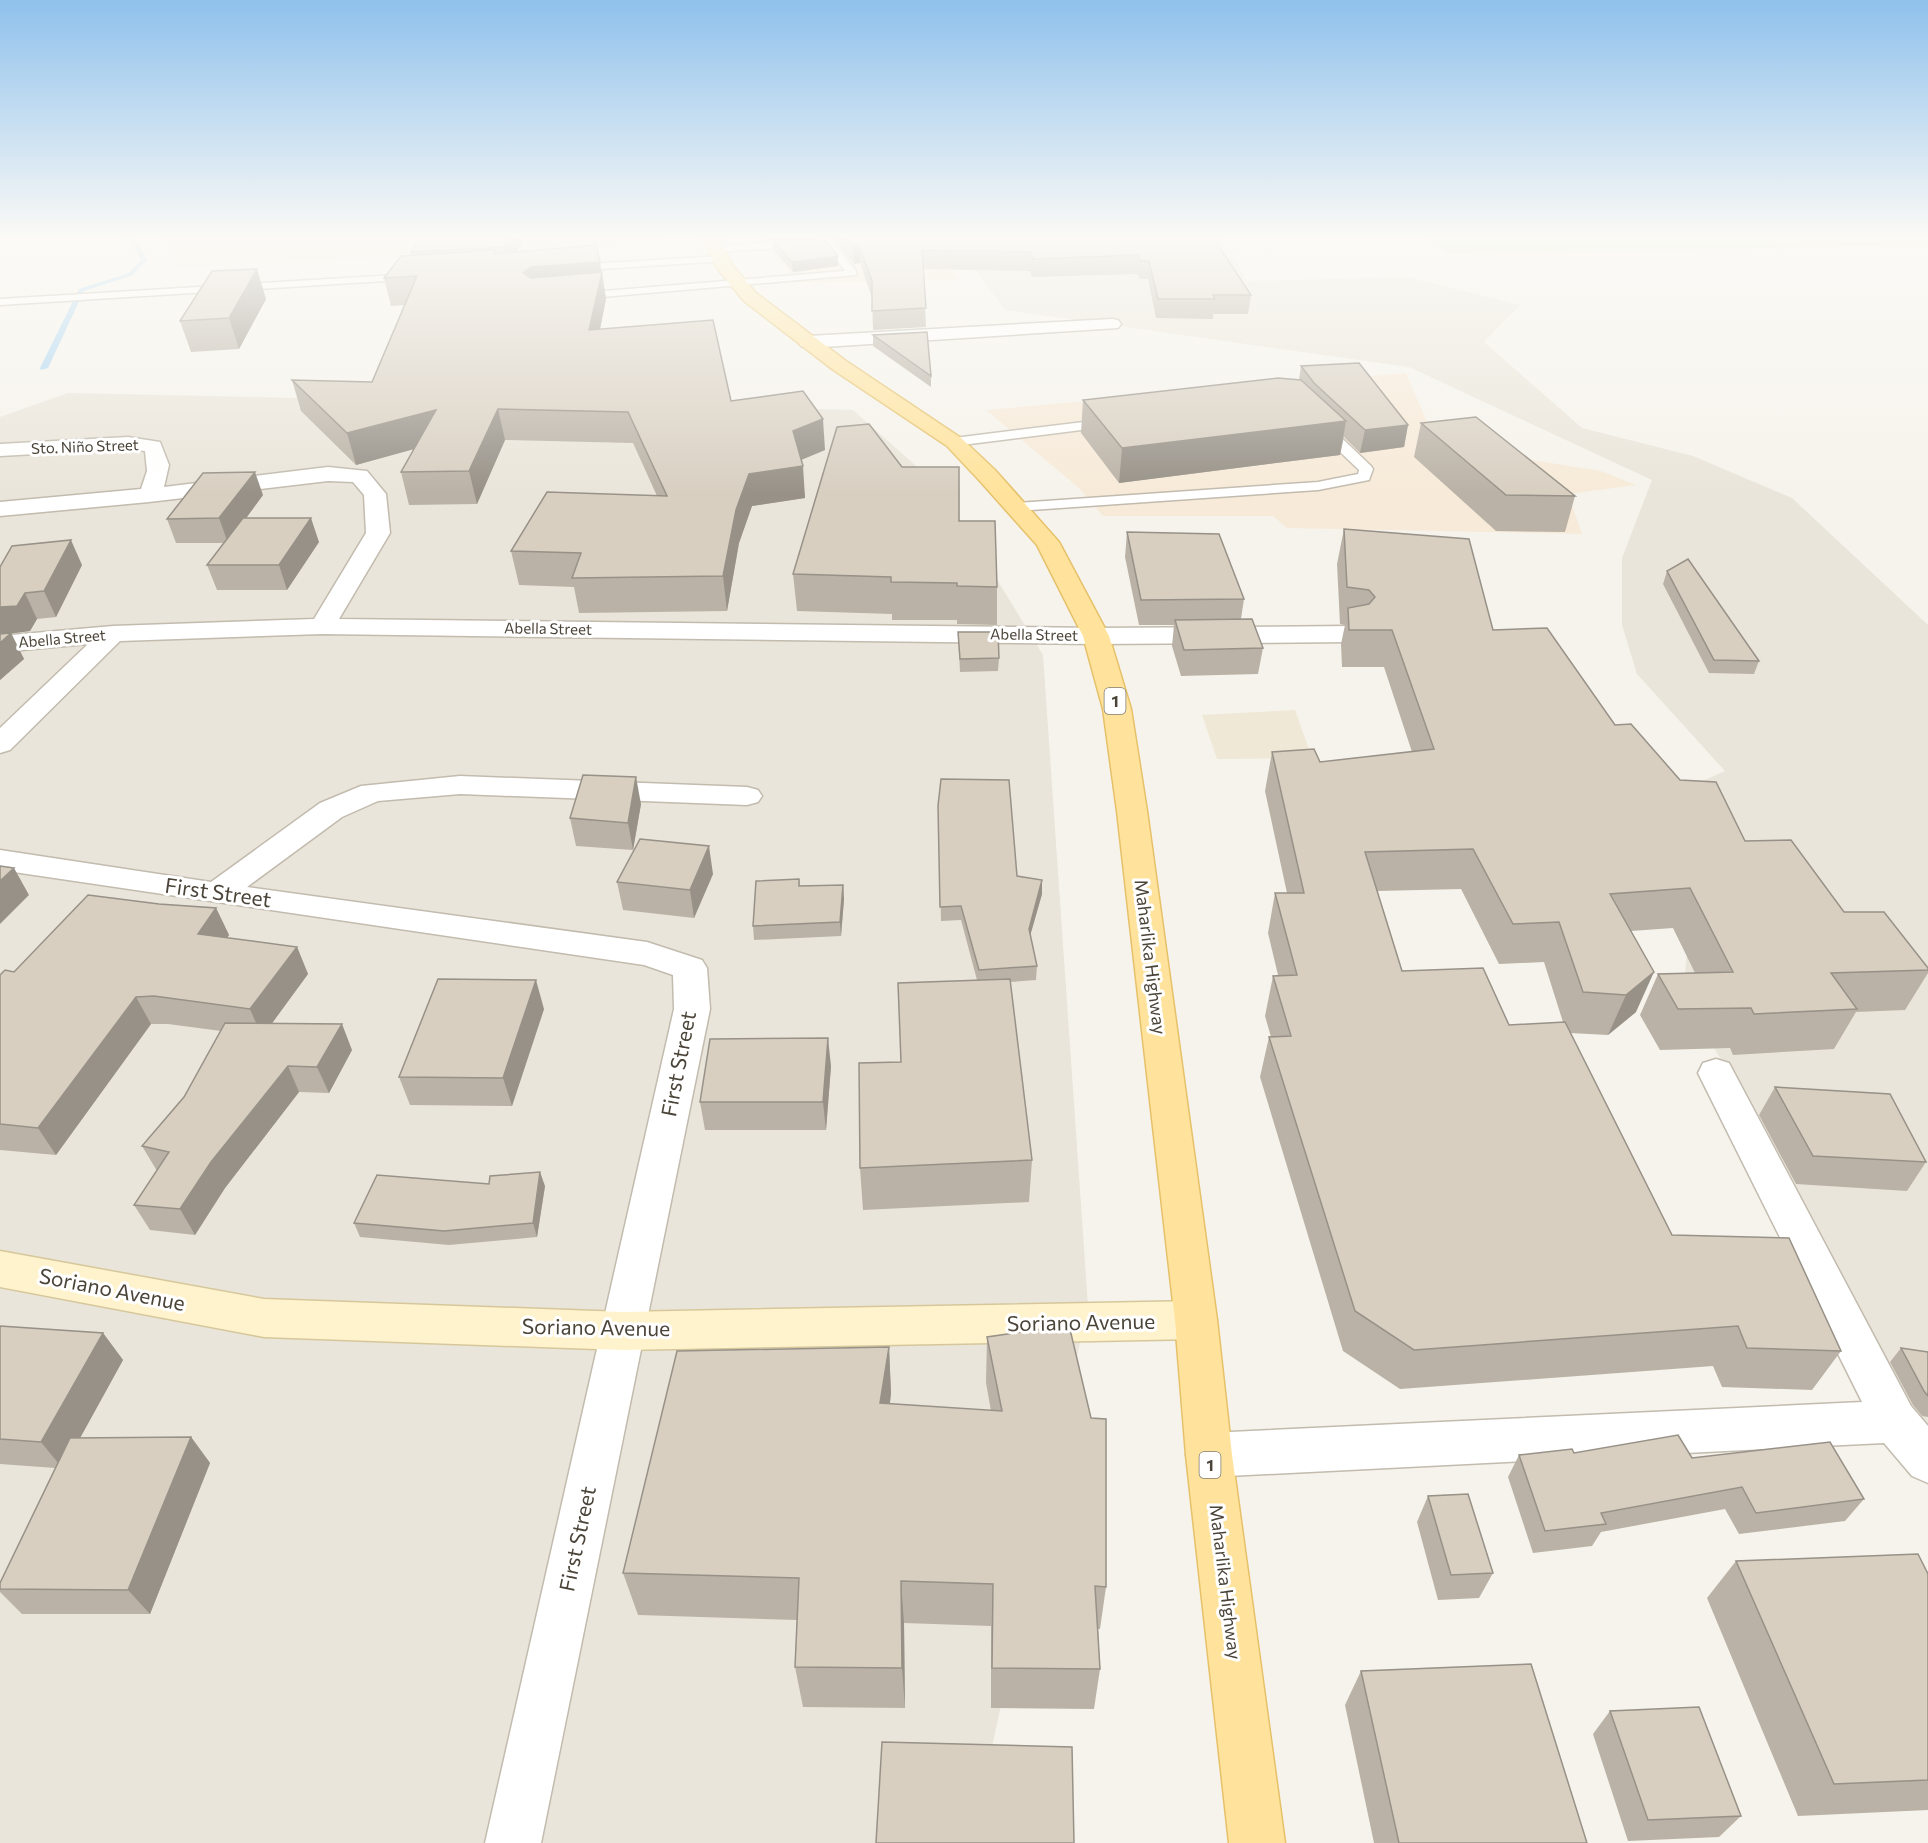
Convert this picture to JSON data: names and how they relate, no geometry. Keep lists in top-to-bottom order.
{
  "streets": {
    "main road": ["1", "Maharlika Highway"],
    "street": [
      "Sto. Niño Street",
      "Abella Street",
      "First Street",
      "Soriano Avenue"
    ]
  },
  "crossings": [
    ["Abella Street", "Maharlika Highway"],
    ["First Street", "Soriano Avenue"],
    ["Maharlika Highway", "Soriano Avenue"]
  ]
}
